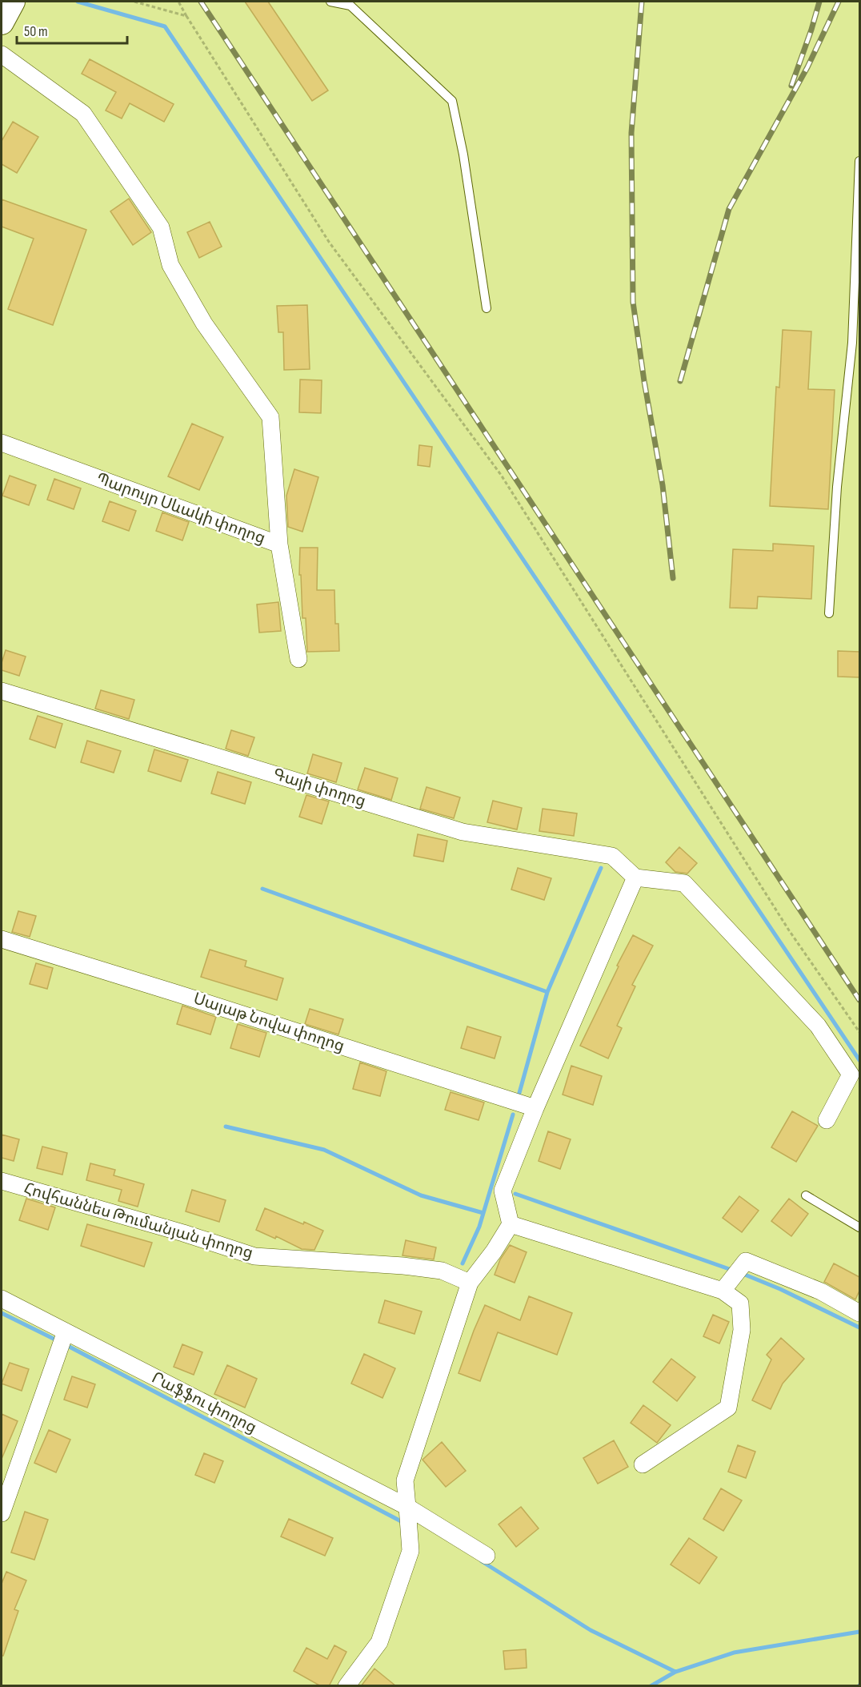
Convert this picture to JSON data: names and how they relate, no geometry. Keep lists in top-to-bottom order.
{
  "streets": {
    "street": [
      "Պարույր Սևակի փողոց",
      "Գայի փողոց",
      "Սայաթ Նովա փողոց",
      "Հովհաննես Թումանյան փողոց",
      "Րաֆֆու փողոց"
    ]
  },
  "scale_bar": "50 m"
}
